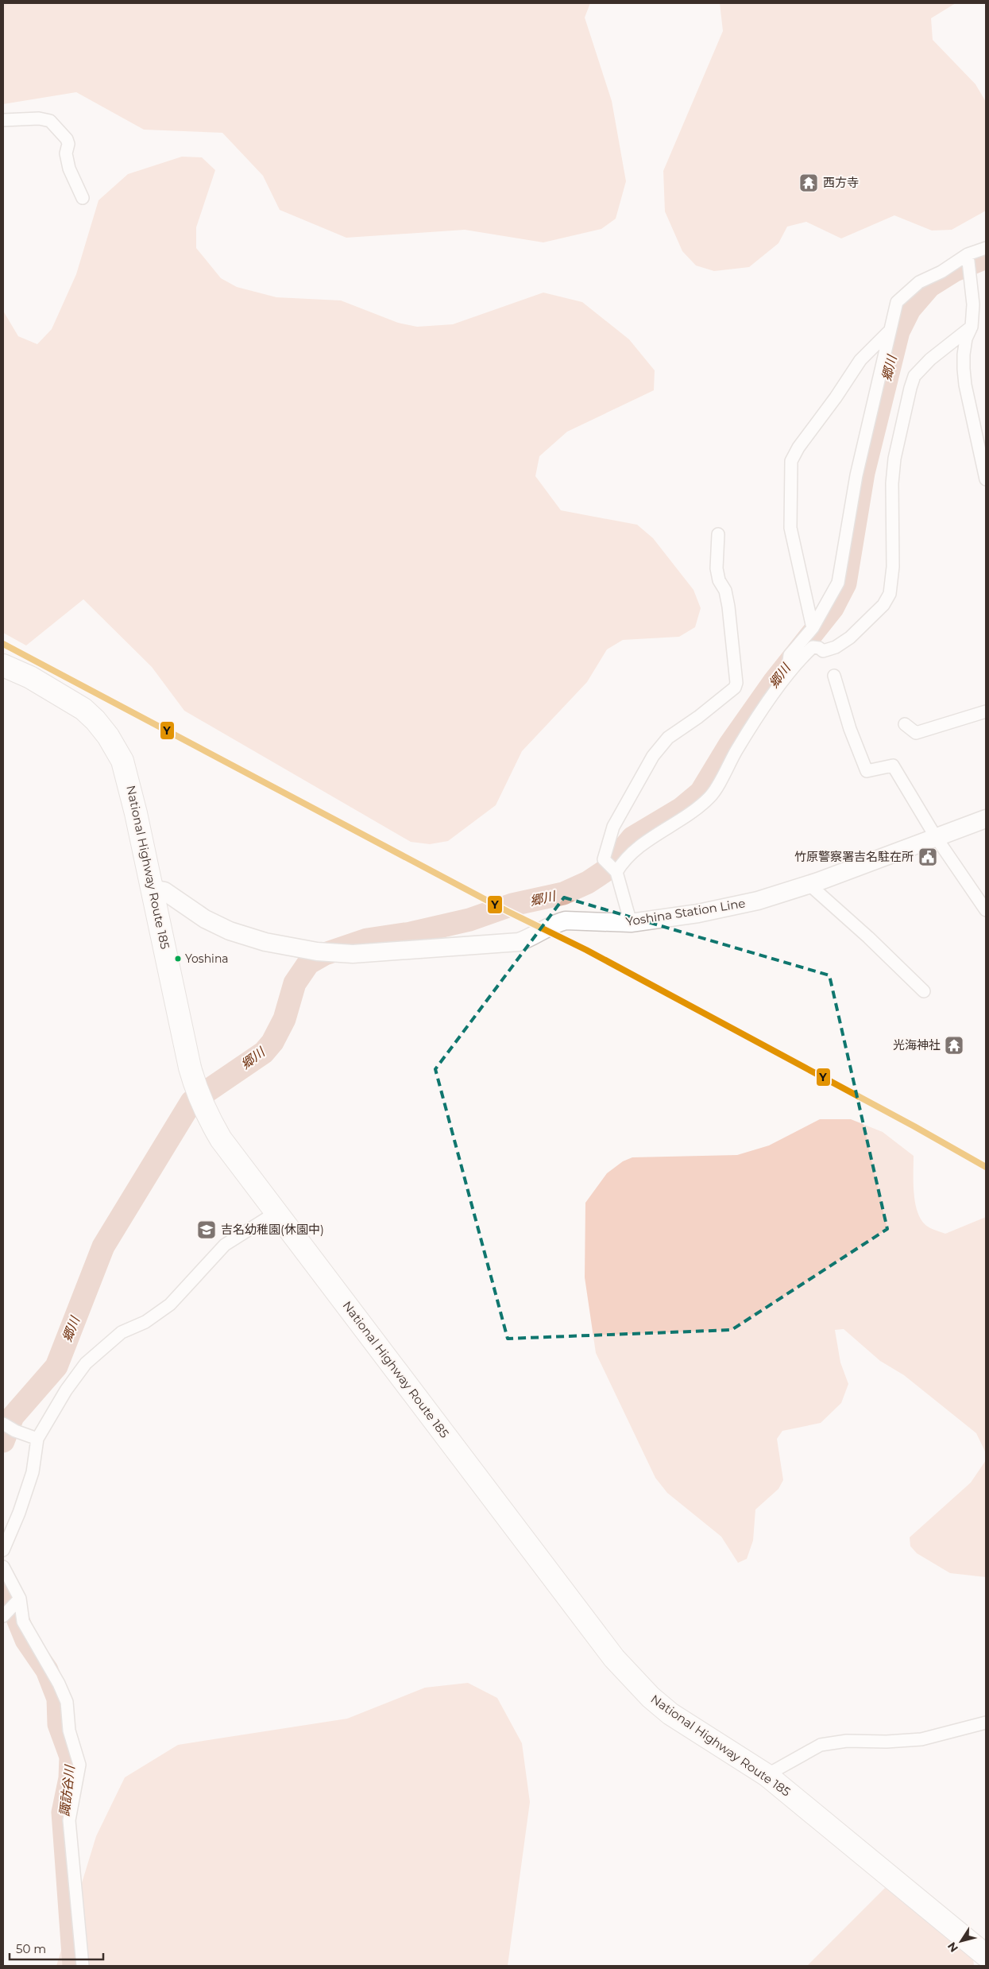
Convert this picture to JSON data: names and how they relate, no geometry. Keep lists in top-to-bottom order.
{
  "streets": {
    "highway": ["National Highway Route 185"],
    "main road": ["Yoshina Station Line"]
  },
  "crossings": [
    ["National Highway Route 185", "Yoshina Station Line"]
  ],
  "water": ["郷川", "諏訪谷川"],
  "places": {
    "temple": ["西方寺", "光海神社"],
    "public building": ["竹原警察署吉名駐在所"],
    "other": ["Yoshina"],
    "school or university": ["吉名幼稚園(休園中)"]
  },
  "lines": ["transit line Y"],
  "scale_bar": "50 m",
  "north": "bottom left"
}
